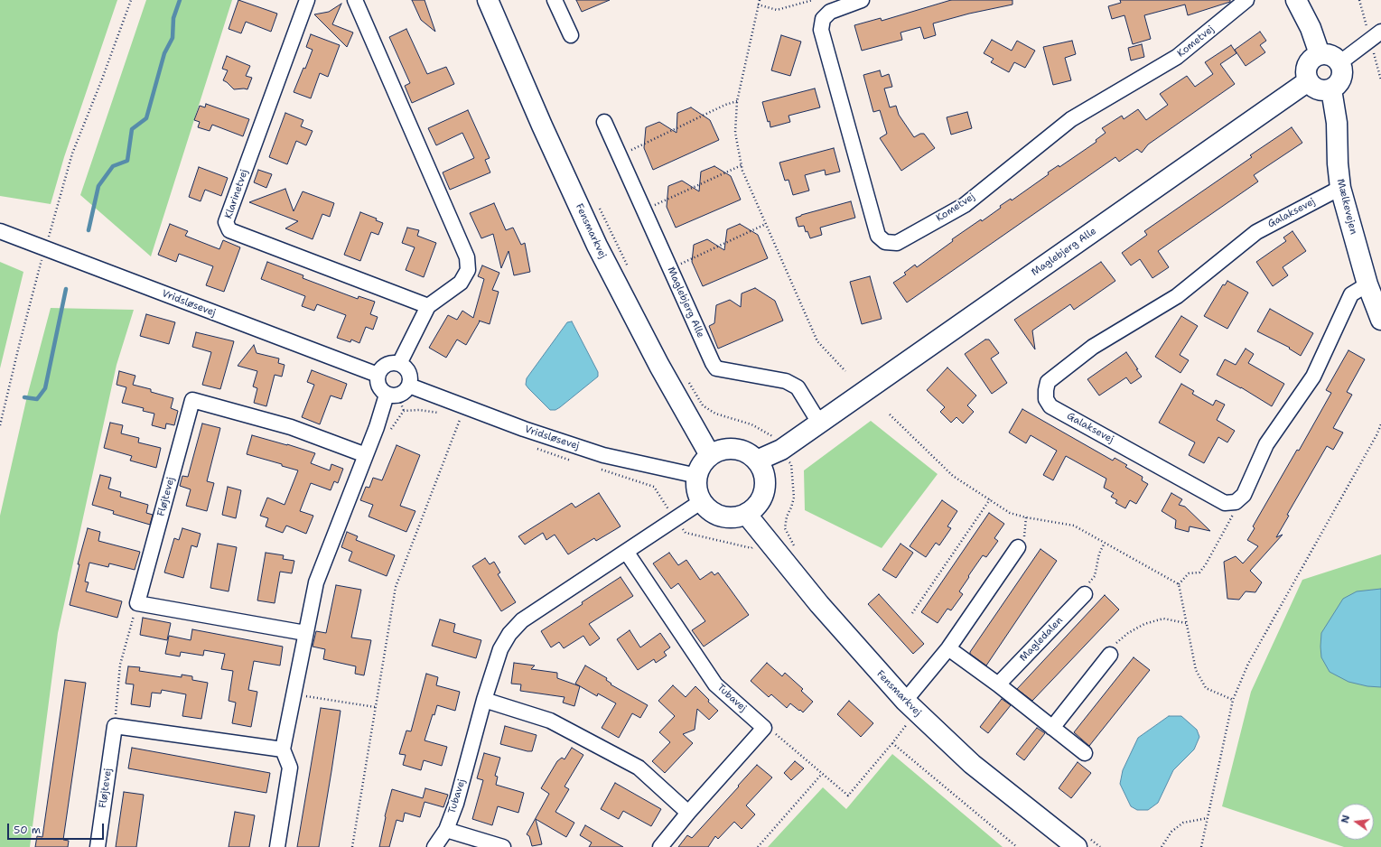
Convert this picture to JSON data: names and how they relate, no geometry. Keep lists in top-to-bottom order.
{
  "streets": {
    "street": [
      "Kometvej",
      "Klarinetvej",
      "Mælkevejen",
      "Galaksevej",
      "Fensmarkvej",
      "Maglebjerg Alle",
      "Vridsløsevej",
      "Fløjtevej",
      "Magledalen",
      "Tubavej"
    ]
  },
  "crossings": [
    ["Mælkevejen", "Galaksevej"],
    ["Mælkevejen", "Maglebjerg Alle"],
    ["Fensmarkvej", "Maglebjerg Alle"],
    ["Fensmarkvej", "Vridsløsevej"],
    ["Fensmarkvej", "Tubavej"],
    ["Maglebjerg Alle", "Vridsløsevej"],
    ["Maglebjerg Alle", "Tubavej"],
    ["Vridsløsevej", "Tubavej"]
  ],
  "scale_bar": "50 m",
  "north": "left"
}
